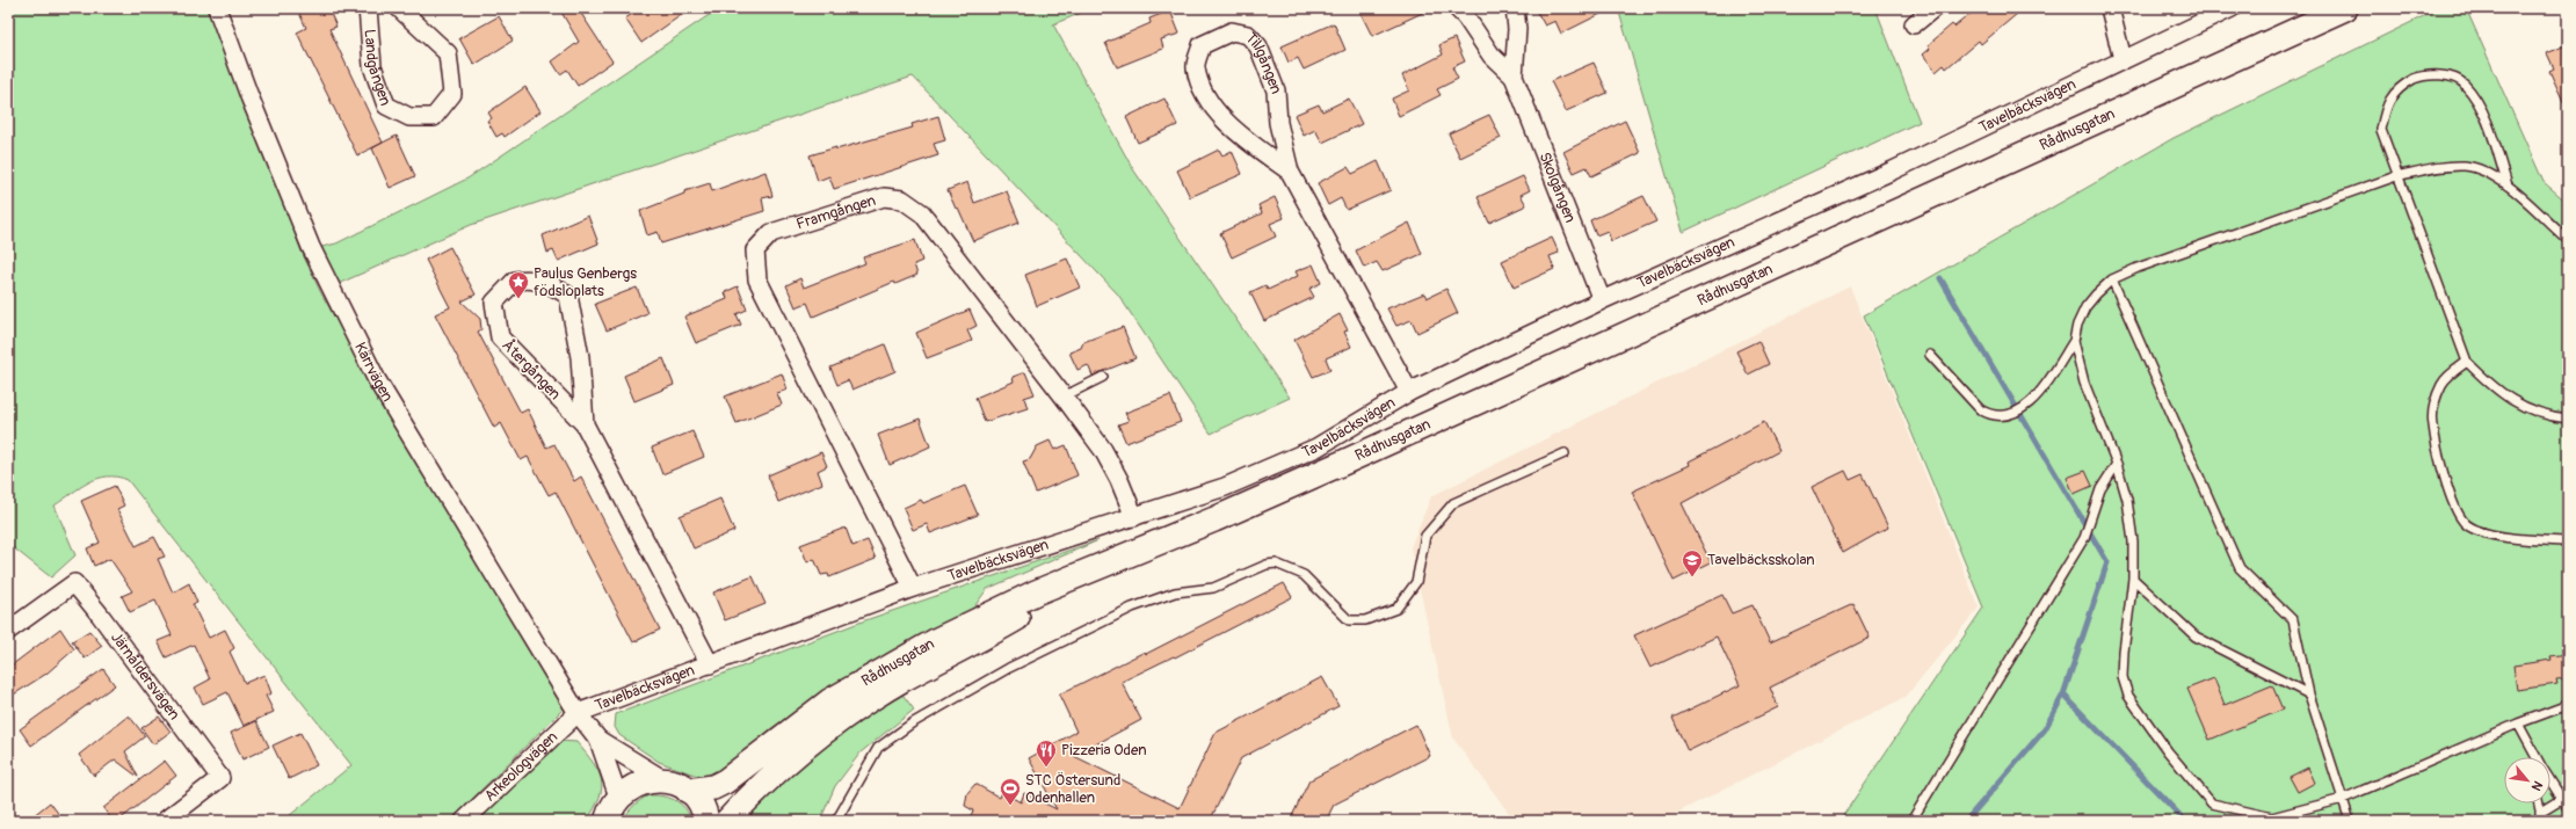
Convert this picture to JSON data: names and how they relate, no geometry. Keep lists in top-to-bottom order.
{
  "streets": {
    "main road": ["Rådhusgatan"],
    "street": [
      "Landgången",
      "Tillgången",
      "Tavelbäcksvägen",
      "Skolgången",
      "Framgången",
      "Återgången",
      "Kärrvägen",
      "Järnåldersvägen",
      "Arkeologvägen"
    ]
  },
  "crossings": [
    ["Tillgången", "Tavelbäcksvägen"],
    ["Tavelbäcksvägen", "Skolgången"],
    ["Tavelbäcksvägen", "Framgången"],
    ["Tavelbäcksvägen", "Återgången"],
    ["Tavelbäcksvägen", "Kärrvägen"],
    ["Tavelbäcksvägen", "Arkeologvägen"],
    ["Kärrvägen", "Arkeologvägen"]
  ],
  "places": {
    "place": ["Paulus Genbergs födsloplats"],
    "school or university": ["Tavelbäcksskolan"],
    "restaurant": ["Pizzeria Oden"],
    "sports": ["STC Östersund Odenhallen"]
  },
  "north": "bottom right"
}
